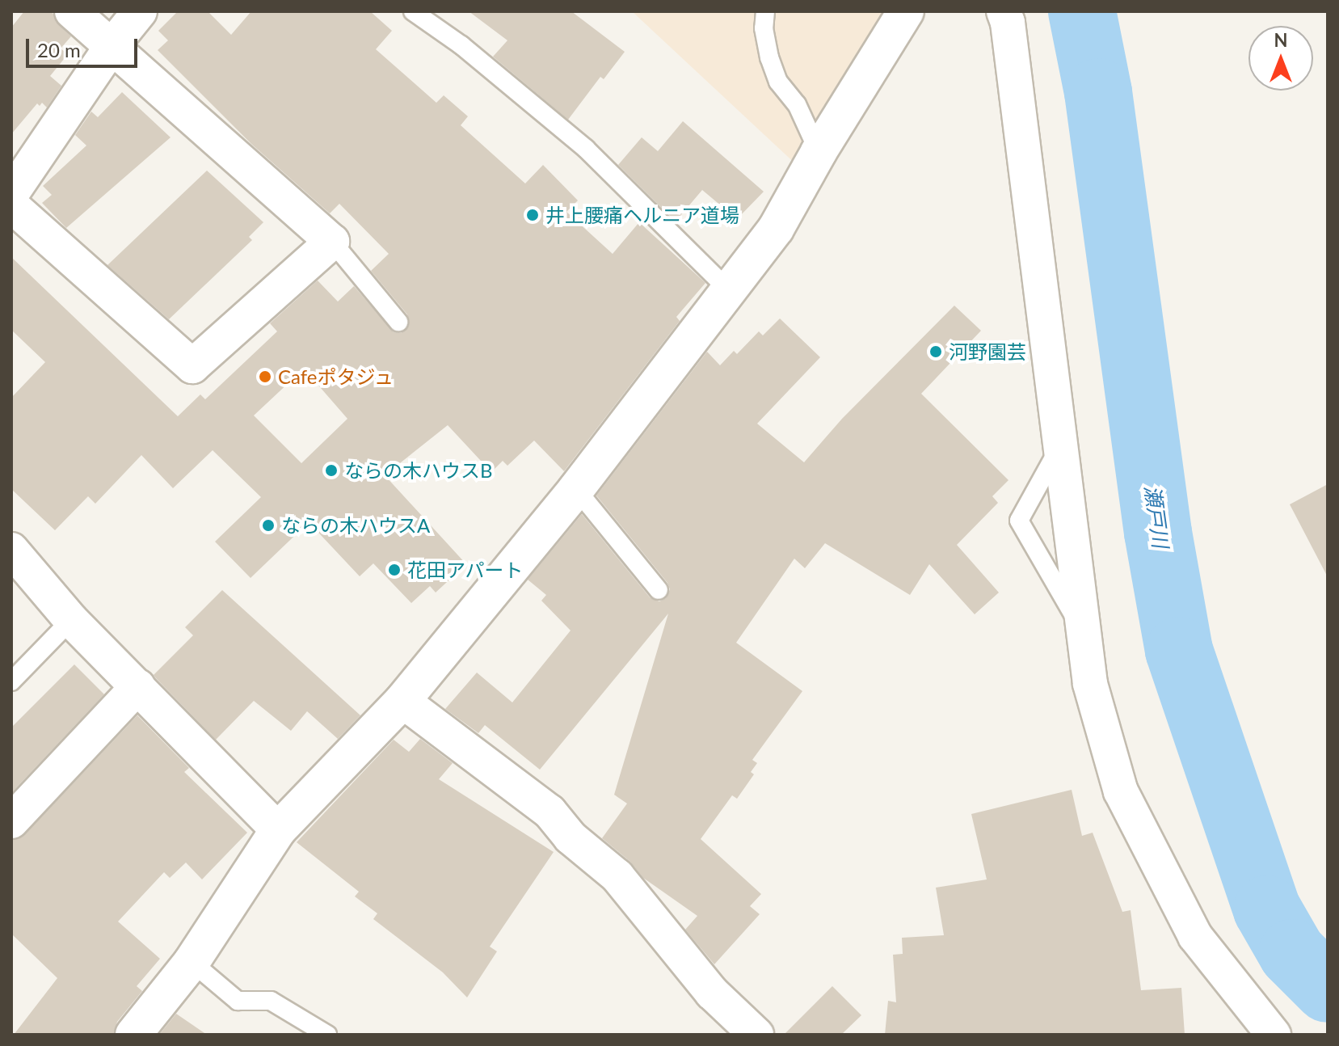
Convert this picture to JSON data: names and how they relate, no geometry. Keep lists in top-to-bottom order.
{
  "water": ["瀬戸川"],
  "places": [
    "井上腰痛ヘルニア道場",
    "河野園芸",
    "Cafeポタジュ",
    "ならの木ハウスB",
    "ならの木ハウスA",
    "花田アパート"
  ],
  "scale_bar": "20 m",
  "north": "top"
}
